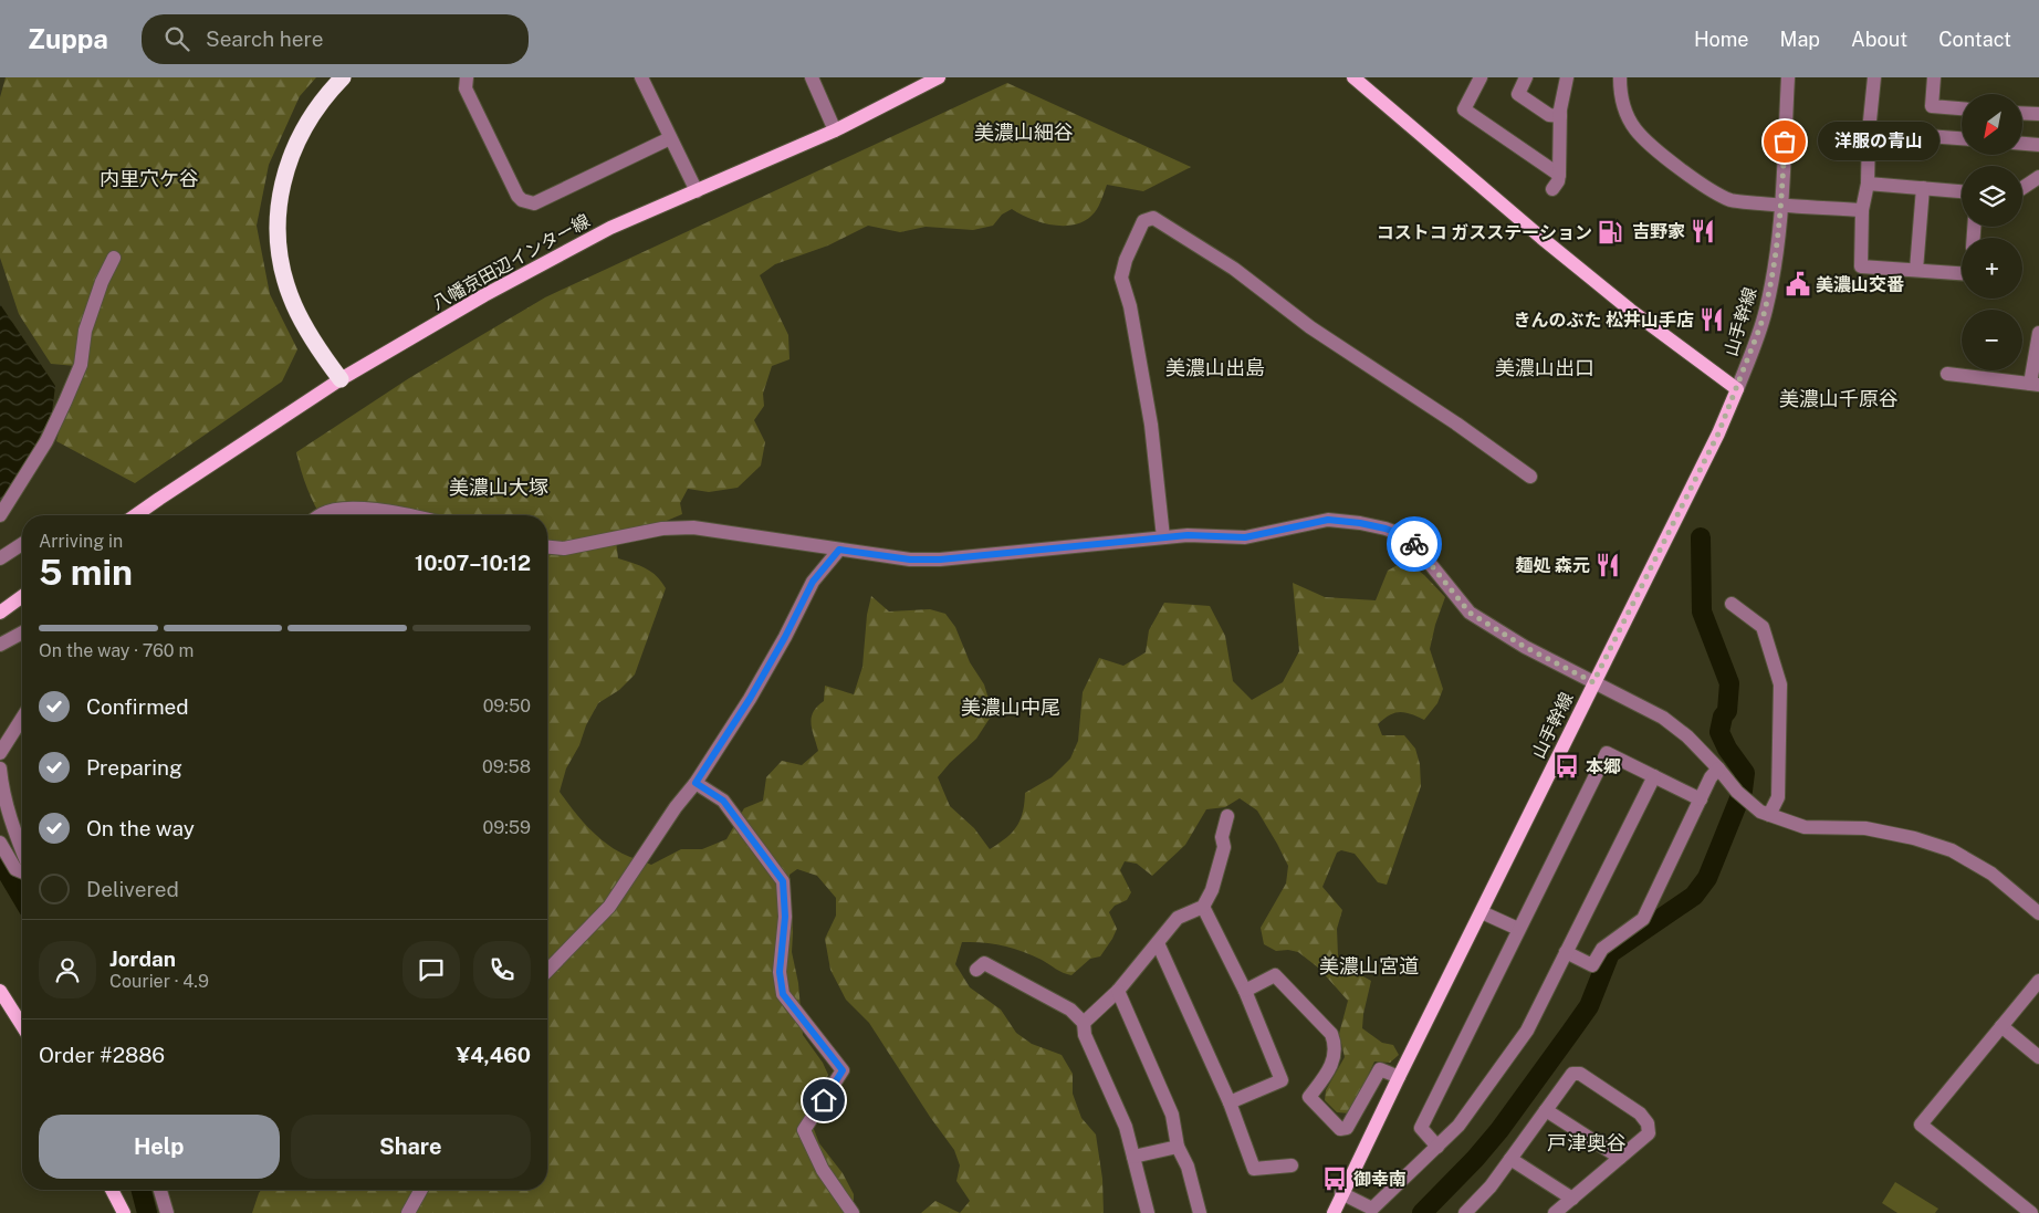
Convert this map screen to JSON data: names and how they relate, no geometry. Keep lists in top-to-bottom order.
{
  "streets": {
    "main road": ["八幡京田辺インター線", "山手幹線"]
  },
  "districts": [
    "美濃山細谷",
    "内里穴ケ谷",
    "美濃山出島",
    "美濃山出口",
    "美濃山千原谷",
    "美濃山大塚",
    "美濃山中尾",
    "美濃山宮道",
    "戸津奥谷"
  ],
  "places": {
    "other": ["洋服の青山"],
    "restaurant": ["吉野家", "きんのぶた 松井山手店", "麺処 森元"],
    "fuel station": ["コストコ ガスステーション"],
    "public building": ["美濃山交番"],
    "bus stop": ["本郷", "御幸南"]
  },
  "north": "bottom left",
  "page": {
    "header": "Zuppa",
    "search": "Search here",
    "nav": [
      "Home",
      "Map",
      "About",
      "Contact"
    ],
    "map_buttons": ["+", "−"],
    "bubble": "洋服の青山",
    "heading": ["5 min", "Arriving in", "10:07–10:12"],
    "panel": [
      "Jordan",
      "Courier · 4.9",
      "Order #2886",
      "¥4,460"
    ],
    "bar": "On the way · 760 m",
    "list": [
      ["Confirmed", "09:50"],
      ["Preparing", "09:58"],
      ["On the way", "09:59"],
      "Delivered"
    ],
    "buttons": ["Help", "Share"]
  }
}
